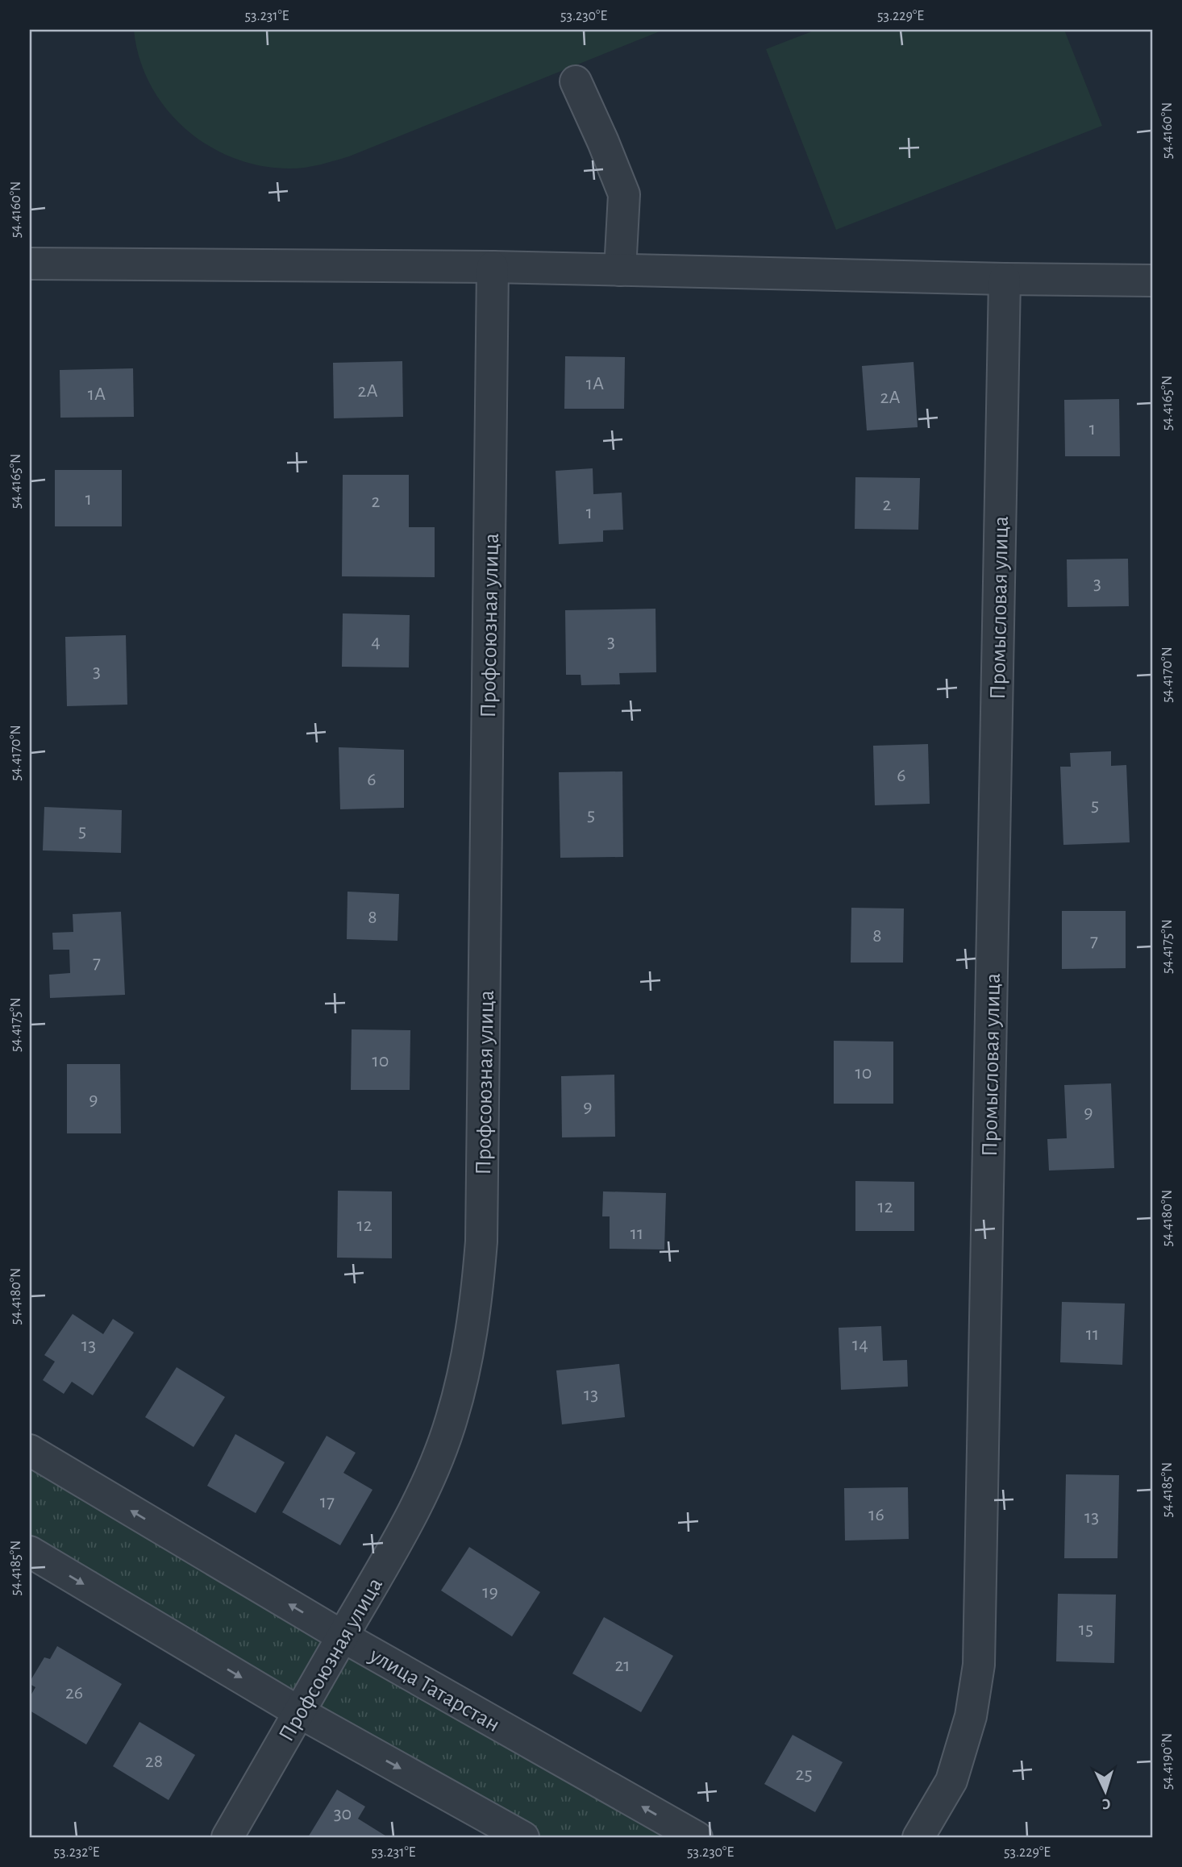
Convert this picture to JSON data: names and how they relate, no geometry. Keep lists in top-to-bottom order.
{
  "streets": {
    "street": ["Промысловая улица", "Профсоюзная улица", "улица Татарстан"]
  },
  "crossings": [
    ["Профсоюзная улица", "улица Татарстан"]
  ],
  "house_numbers": [
    "1А",
    "2А",
    "1А",
    "2А",
    "1",
    "1",
    "2",
    "2",
    "1",
    "3",
    "4",
    "3",
    "3",
    "6",
    "6",
    "5",
    "5",
    "5",
    "8",
    "8",
    "7",
    "7",
    "10",
    "10",
    "9",
    "9",
    "9",
    "12",
    "12",
    "11",
    "11",
    "14",
    "13",
    "13",
    "17",
    "16",
    "13",
    "19",
    "15",
    "21",
    "26",
    "28",
    "25",
    "30"
  ],
  "north": "bottom",
  "coordinates": [
    "53.231°E",
    "53.230°E",
    "53.229°E",
    "54.4160°N",
    "54.4165°N",
    "54.4170°N",
    "54.4175°N",
    "54.4180°N",
    "54.4185°N",
    "54.4190°N",
    "53.232°E"
  ]
}
